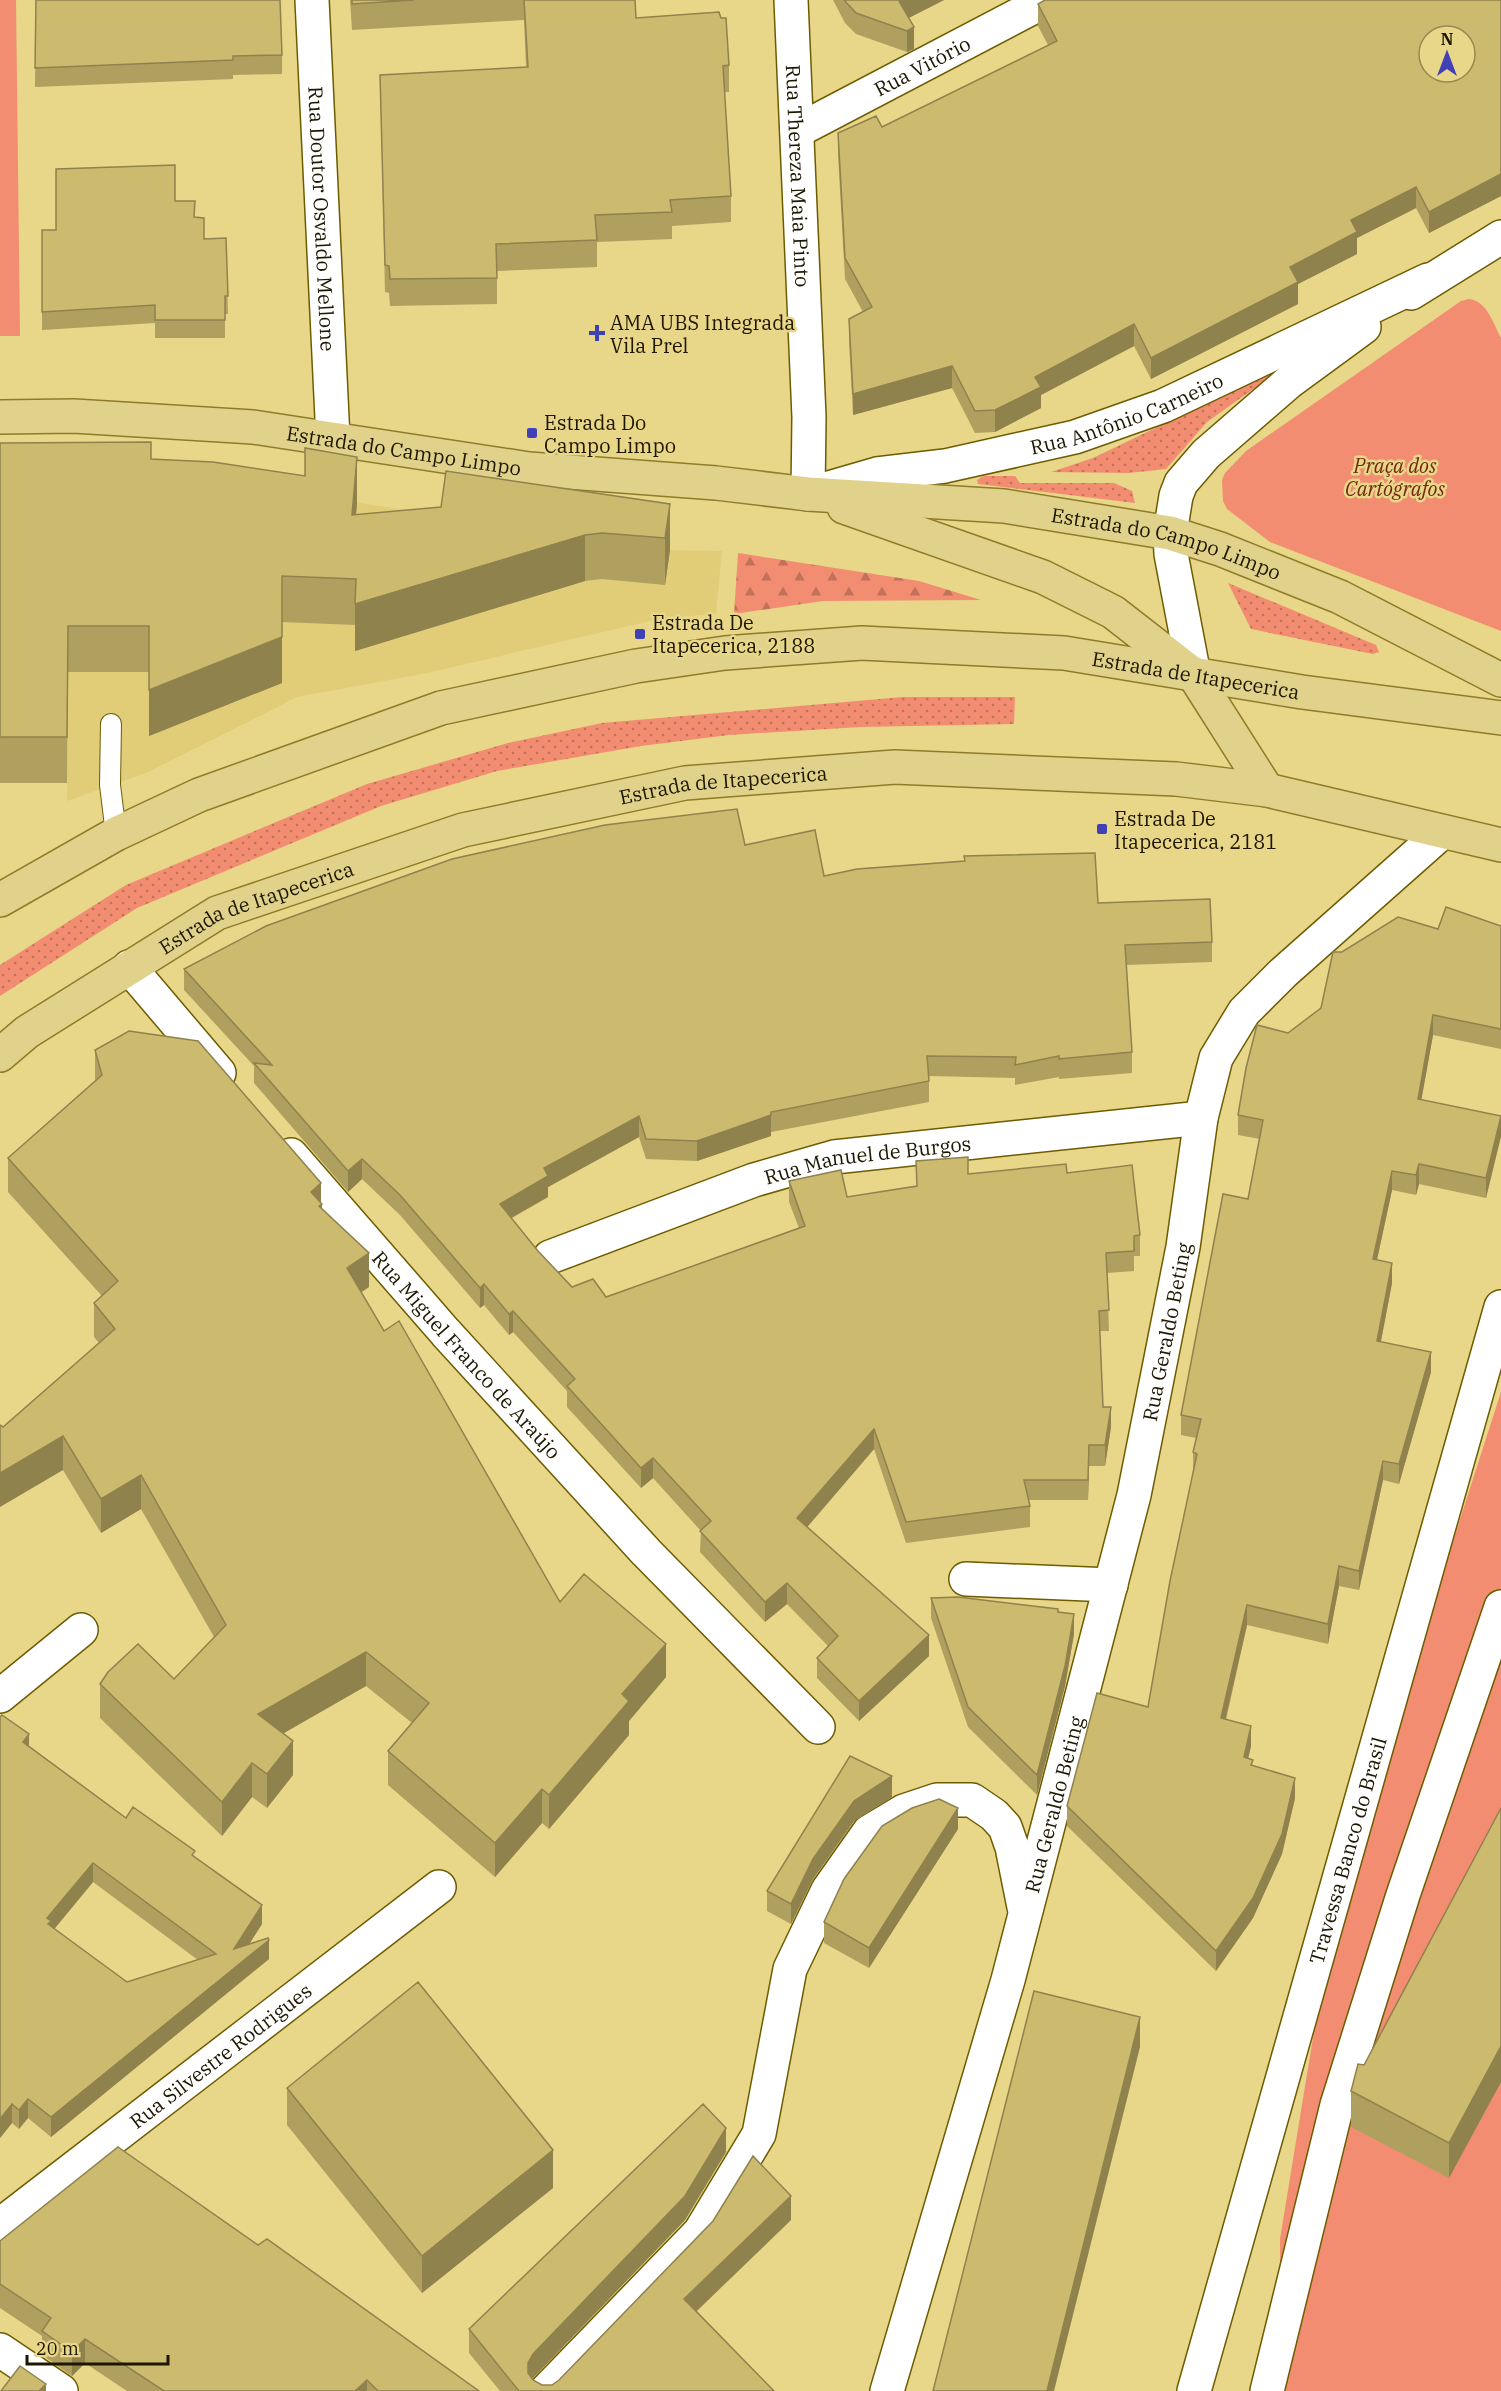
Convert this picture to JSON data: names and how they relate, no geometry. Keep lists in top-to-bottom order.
{
  "streets": {
    "main road": ["Estrada do Campo Limpo", "Estrada de Itapecerica"],
    "street": [
      "Rua Vitório",
      "Rua Thereza Maia Pinto",
      "Rua Doutor Osvaldo Mellone",
      "Rua Antônio Carneiro",
      "Rua Manuel de Burgos",
      "Rua Geraldo Beting",
      "Rua Miguel Franco de Araújo",
      "Travessa Banco do Brasil",
      "Rua Silvestre Rodrigues"
    ]
  },
  "crossings": [
    ["Rua Vitório", "Rua Thereza Maia Pinto"],
    ["Rua Thereza Maia Pinto", "Rua Antônio Carneiro"],
    ["Rua Thereza Maia Pinto", "Estrada do Campo Limpo"],
    ["Rua Doutor Osvaldo Mellone", "Estrada do Campo Limpo"],
    ["Rua Antônio Carneiro", "Estrada do Campo Limpo"],
    ["Rua Antônio Carneiro", "Estrada de Itapecerica"],
    ["Estrada do Campo Limpo", "Estrada de Itapecerica"],
    ["Estrada de Itapecerica", "Rua Geraldo Beting"],
    ["Rua Manuel de Burgos", "Rua Geraldo Beting"]
  ],
  "parks": ["Praça dos Cartógrafos"],
  "places": {
    "health": ["AMA UBS Integrada Vila Prel"],
    "transit": ["Estrada Do Campo Limpo", "Estrada De Itapecerica, 2188", "Estrada De Itapecerica, 2181"]
  },
  "scale_bar": "20 m",
  "north": "top"
}
